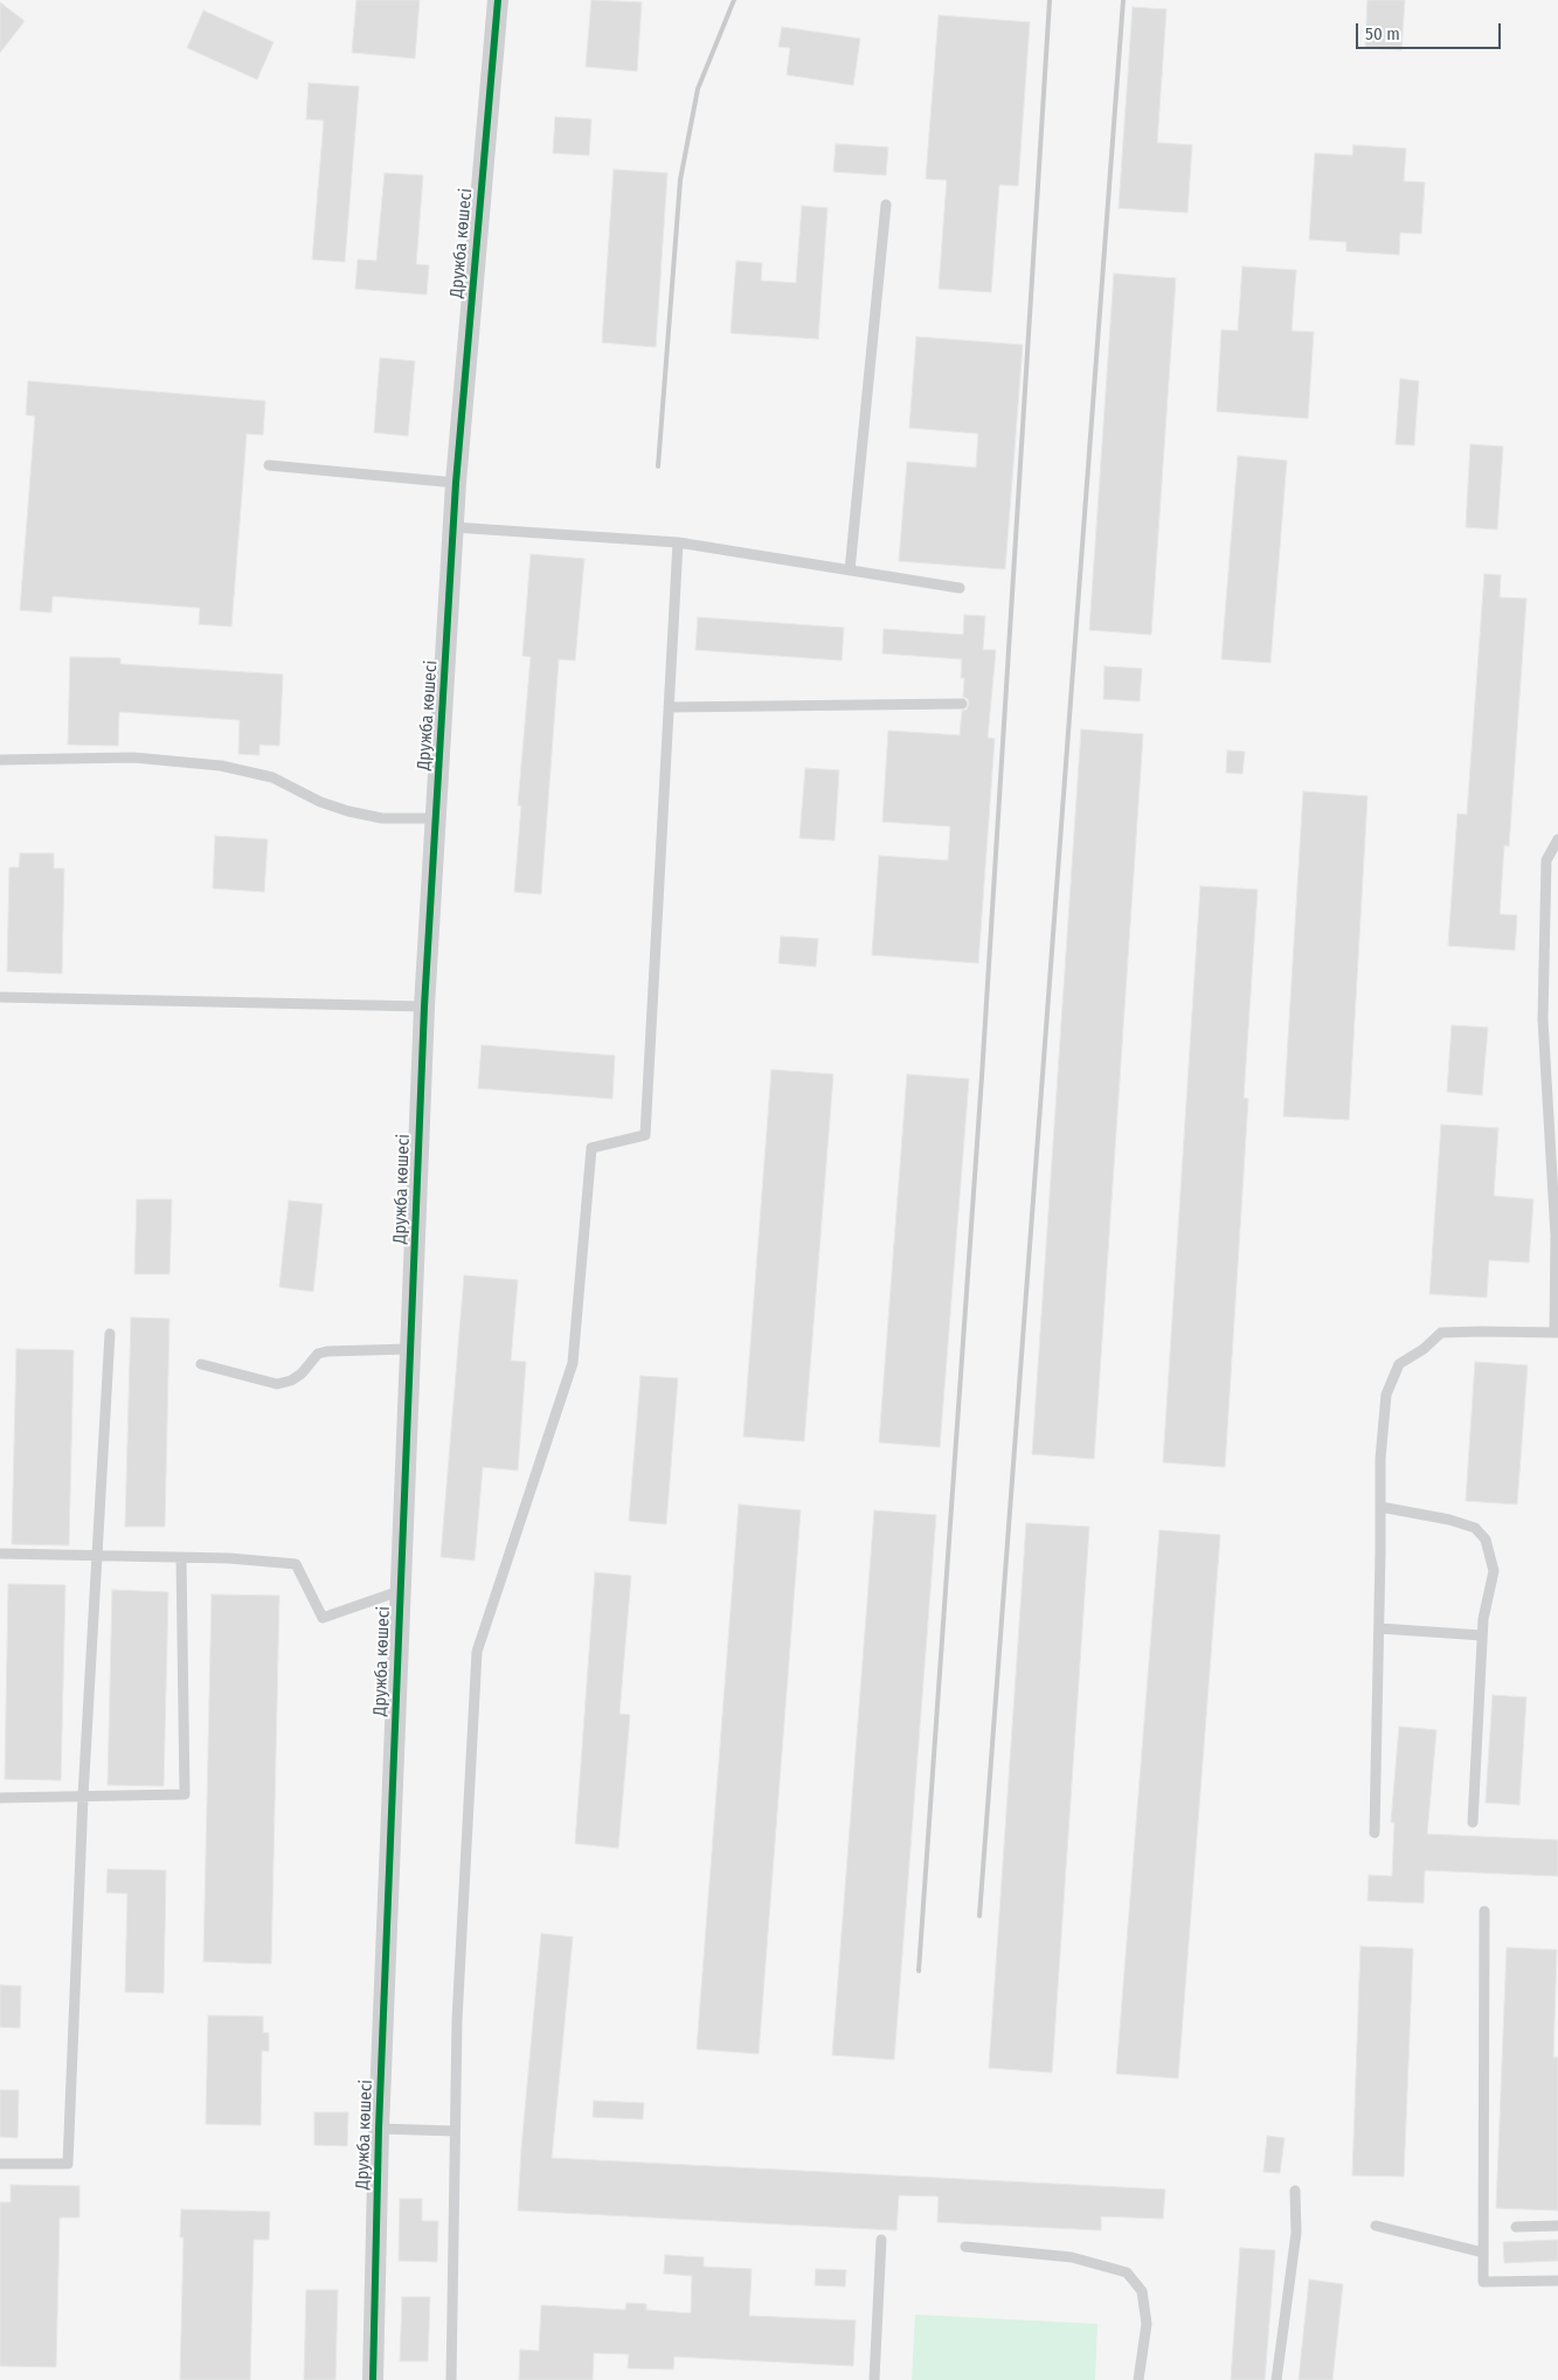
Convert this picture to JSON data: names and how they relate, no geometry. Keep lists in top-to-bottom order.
{
  "streets": {
    "street": ["Дружба көшесі"]
  },
  "scale_bar": "50 m"
}
